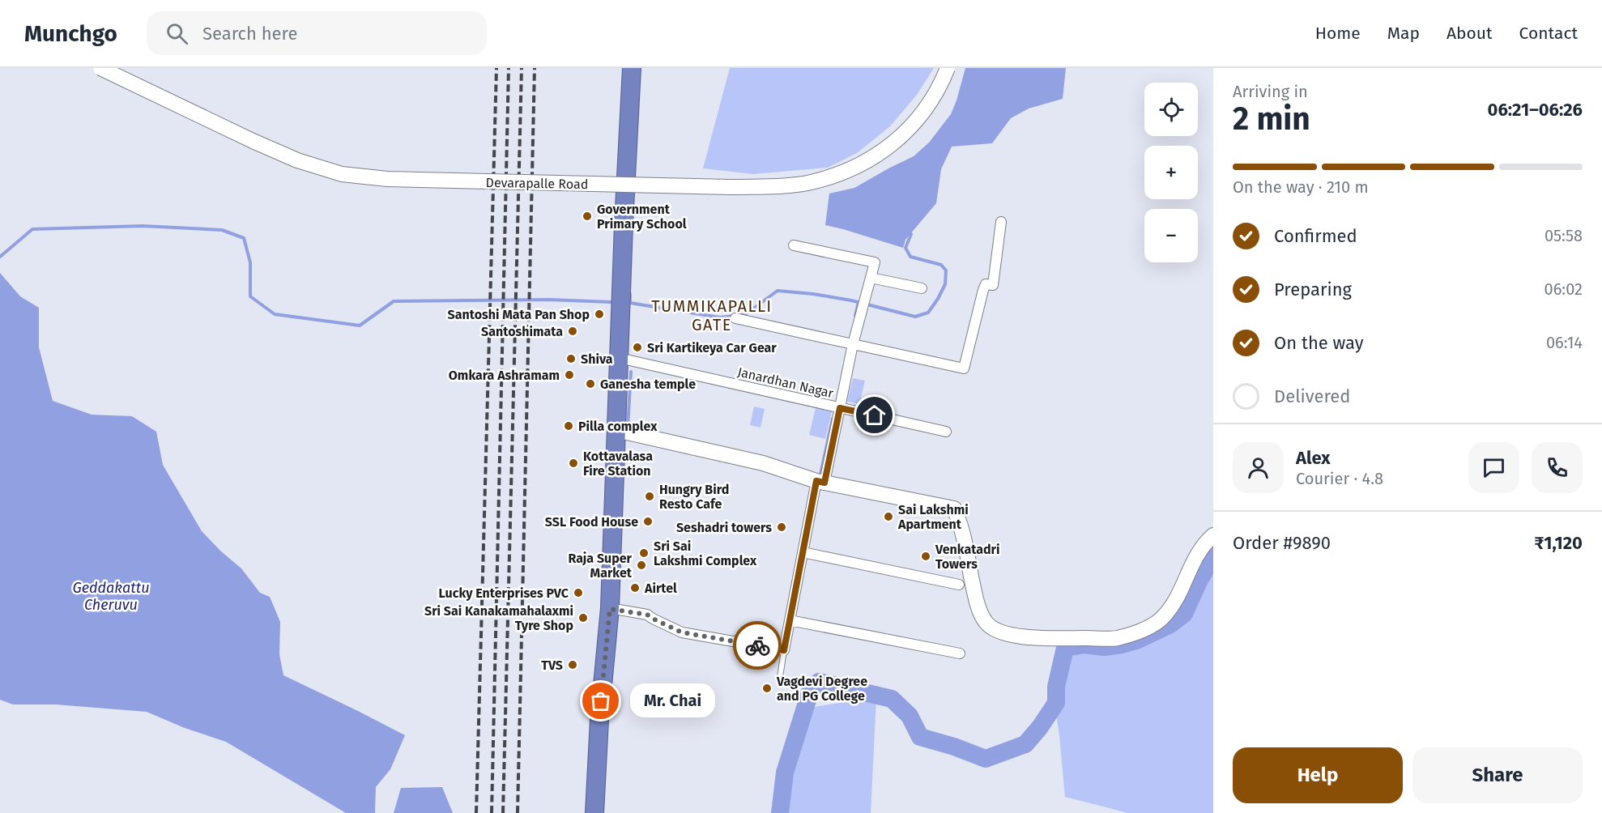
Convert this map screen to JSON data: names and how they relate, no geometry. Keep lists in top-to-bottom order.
{
  "streets": {
    "main road": ["Devarapalle Road"],
    "street": ["Janardhan Nagar"]
  },
  "districts": ["TUMMIKAPALLI GATE"],
  "water": ["Geddakattu Cheruvu"],
  "places": [
    "Government Primary School",
    "Santoshi Mata Pan Shop",
    "Santoshimata",
    "Sri Kartikeya Car Gear",
    "Shiva",
    "Omkara Ashramam",
    "Ganesha temple",
    "Pilla complex",
    "Kottavalasa Fire Station",
    "Hungry Bird Resto Cafe",
    "Sai Lakshmi Apartment",
    "SSL Food House",
    "Seshadri towers",
    "Sri Sai Lakshmi Complex",
    "Venkatadri Towers",
    "Raja Super Market",
    "Airtel",
    "Lucky Enterprises PVC",
    "Sri Sai Kanakamahalaxmi Tyre Shop",
    "TVS",
    "Vagdevi Degree and PG College",
    "Mr. Chai"
  ],
  "page": {
    "header": "Munchgo",
    "search": "Search here",
    "nav": [
      "Home",
      "Map",
      "About",
      "Contact"
    ],
    "heading": ["2 min", "Arriving in", "06:21–06:26"],
    "panel": [
      "Alex",
      "Courier · 4.8",
      "Order #9890",
      "₹1,120"
    ],
    "map_buttons": ["+", "−"],
    "bar": "On the way · 210 m",
    "list": [
      ["Confirmed", "05:58"],
      ["Preparing", "06:02"],
      ["On the way", "06:14"],
      "Delivered"
    ],
    "bubble": "Mr. Chai",
    "buttons": ["Help", "Share"]
  }
}
